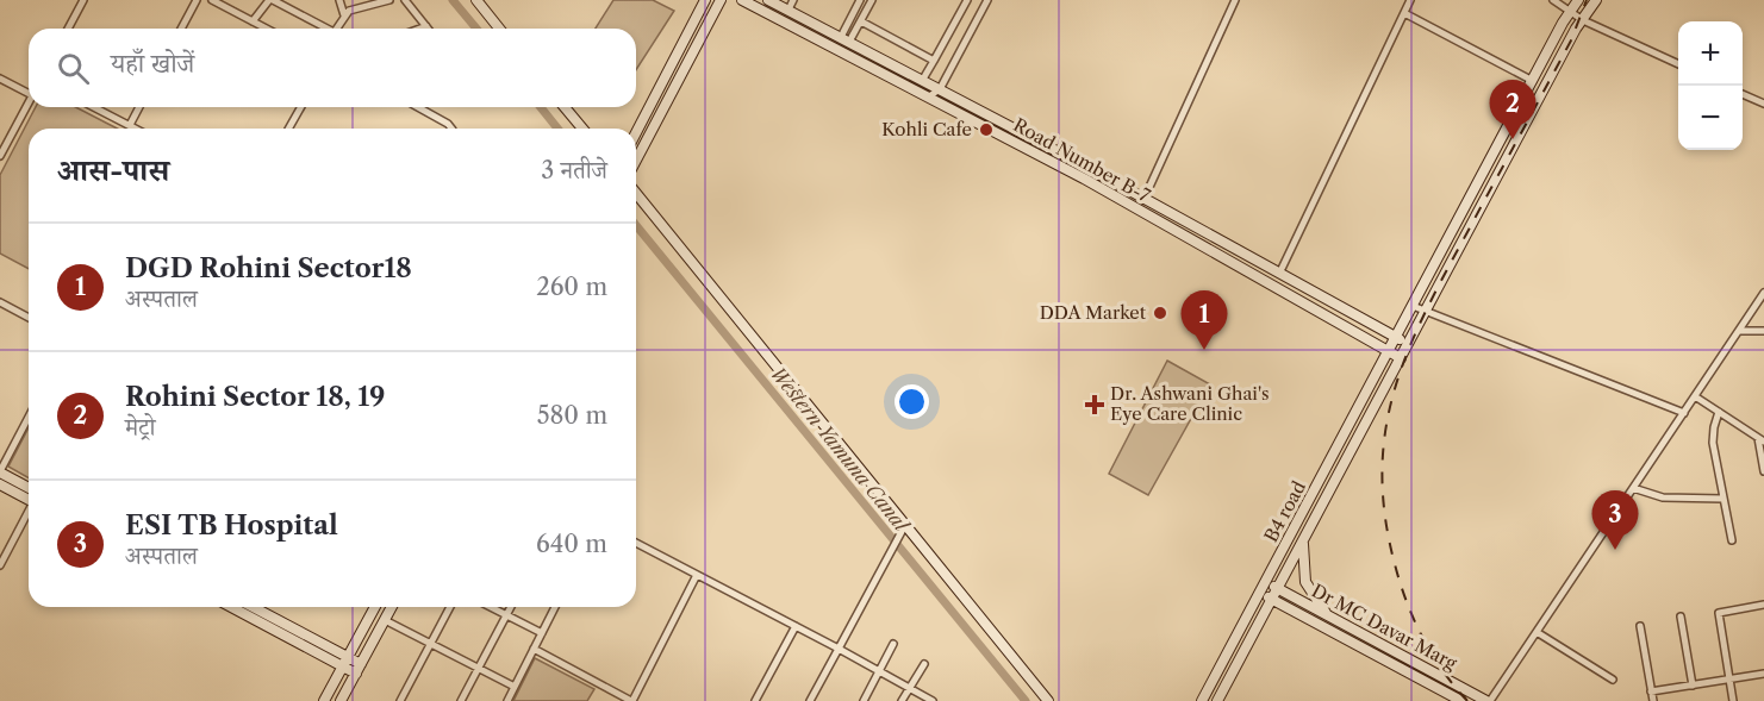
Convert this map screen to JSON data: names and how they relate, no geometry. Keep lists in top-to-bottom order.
{
  "streets": {
    "street": ["Road Number B-7", "B4 road", "Dr MC Davar Marg"]
  },
  "crossings": [
    ["Road Number B-7", "B4 road"],
    ["B4 road", "Dr MC Davar Marg"]
  ],
  "water": ["Western Yamuna Canal"],
  "places": {
    "other": ["Kohli Cafe", "DDA Market"],
    "health": ["Dr. Ashwani Ghai's Eye Care Clinic"]
  },
  "page": {
    "map_buttons": ["+", "−"],
    "search": "यहाँ खोजें",
    "pins": ["2", "1", "3"],
    "heading": ["आस-पास", "3 नतीजे"],
    "list": [
      {
        "mark": "1",
        "name": "DGD Rohini Sector18",
        "note": "अस्पताल",
        "value": "260 m"
      },
      {
        "mark": "2",
        "name": "Rohini Sector 18, 19",
        "note": "मेट्रो",
        "value": "580 m"
      },
      {
        "mark": "3",
        "name": "ESI TB Hospital",
        "note": "अस्पताल",
        "value": "640 m"
      }
    ]
  }
}
